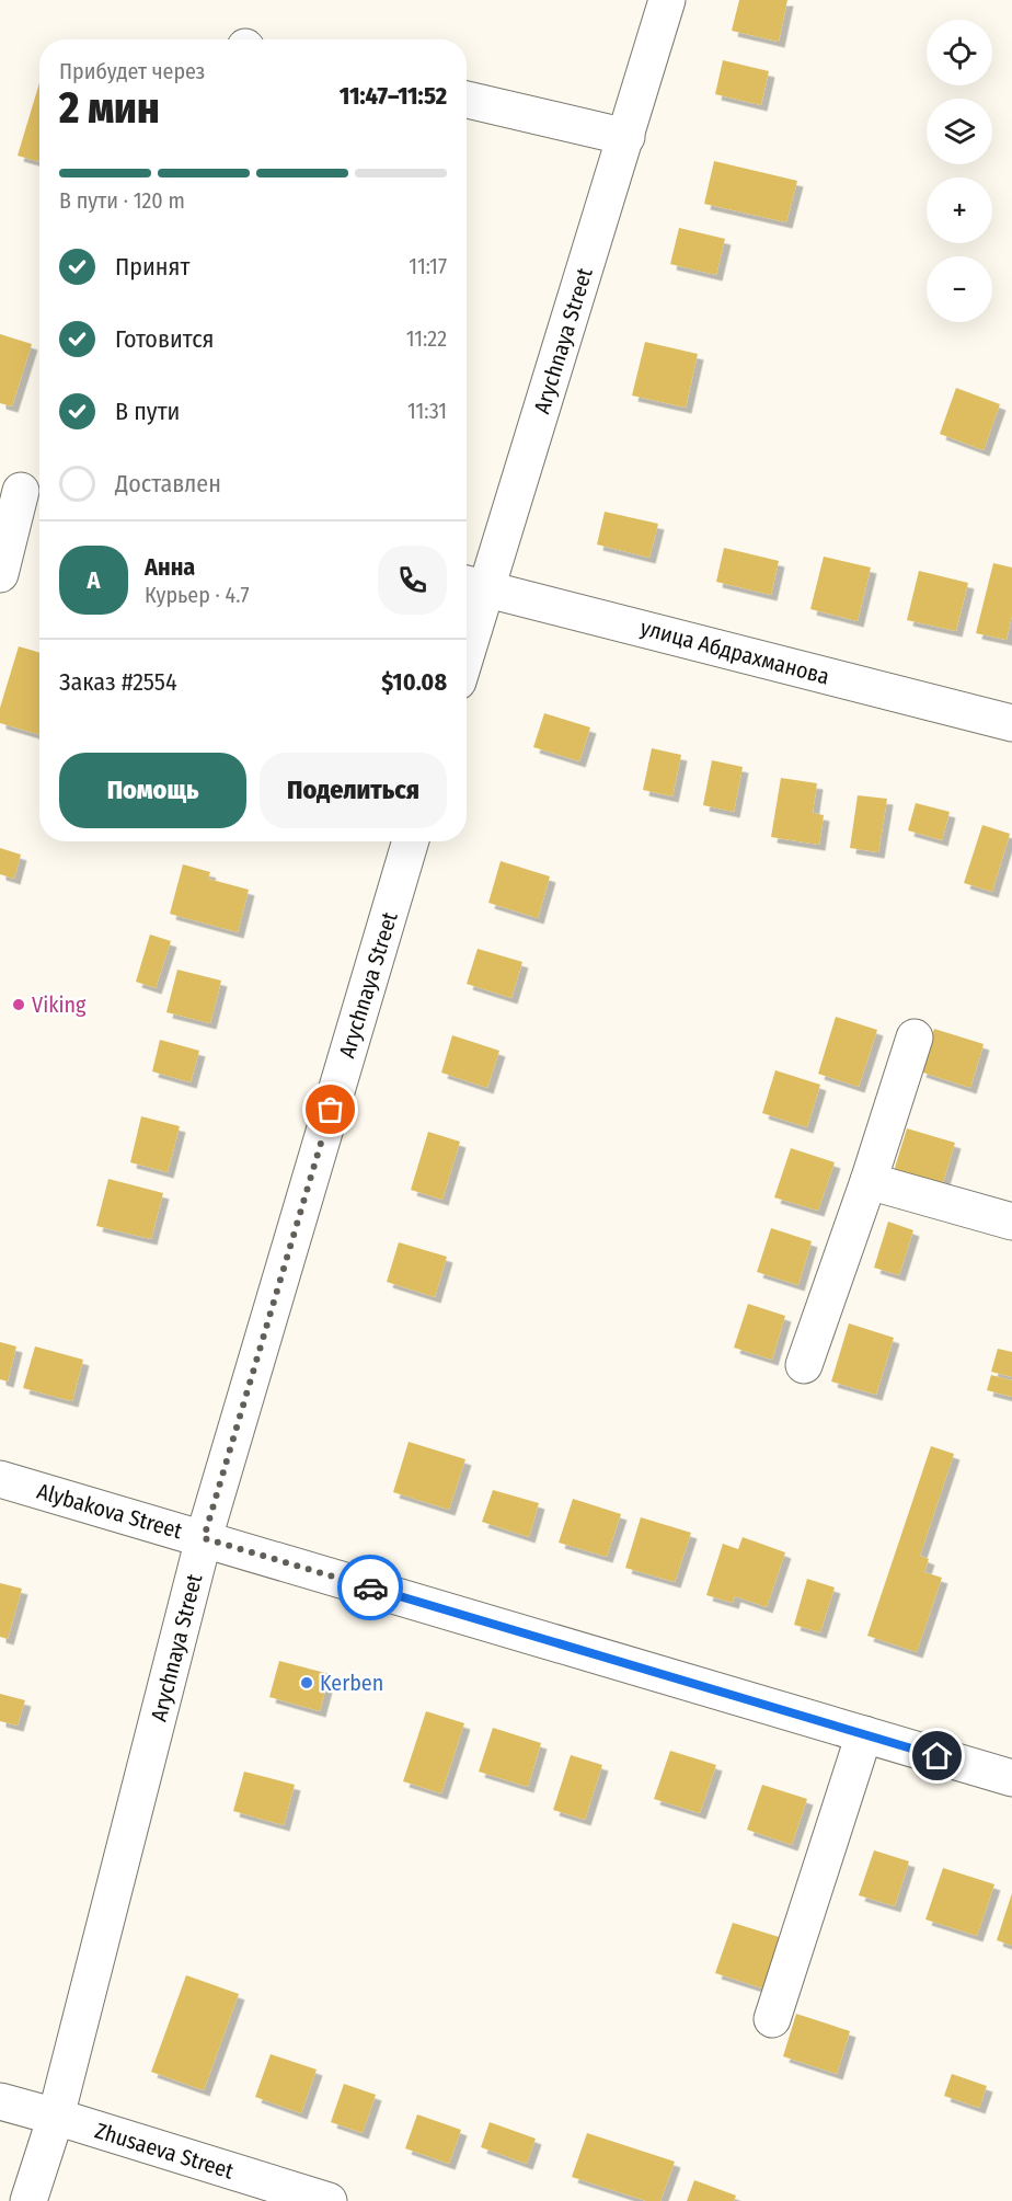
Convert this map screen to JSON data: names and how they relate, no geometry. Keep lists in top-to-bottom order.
{
  "streets": {
    "street": [
      "Arychnaya Street",
      "улица Абдрахманова",
      "Alybakova Street",
      "Zhusaeva Street"
    ]
  },
  "crossings": [
    ["Arychnaya Street", "улица Абдрахманова"],
    ["Arychnaya Street", "Alybakova Street"],
    ["Arychnaya Street", "Zhusaeva Street"]
  ],
  "places": ["Viking", "Kerben"],
  "page": {
    "map_buttons": ["+", "−"],
    "heading": ["2 мин", "Прибудет через", "11:47–11:52"],
    "panel": [
      "Анна",
      "Курьер · 4.7",
      "Заказ #2554",
      "$10.08"
    ],
    "bar": "В пути · 120 m",
    "list": [
      ["Принят", "11:17"],
      ["Готовится", "11:22"],
      ["В пути", "11:31"],
      "Доставлен"
    ],
    "round": "А",
    "buttons": ["Помощь", "Поделиться"]
  }
}
